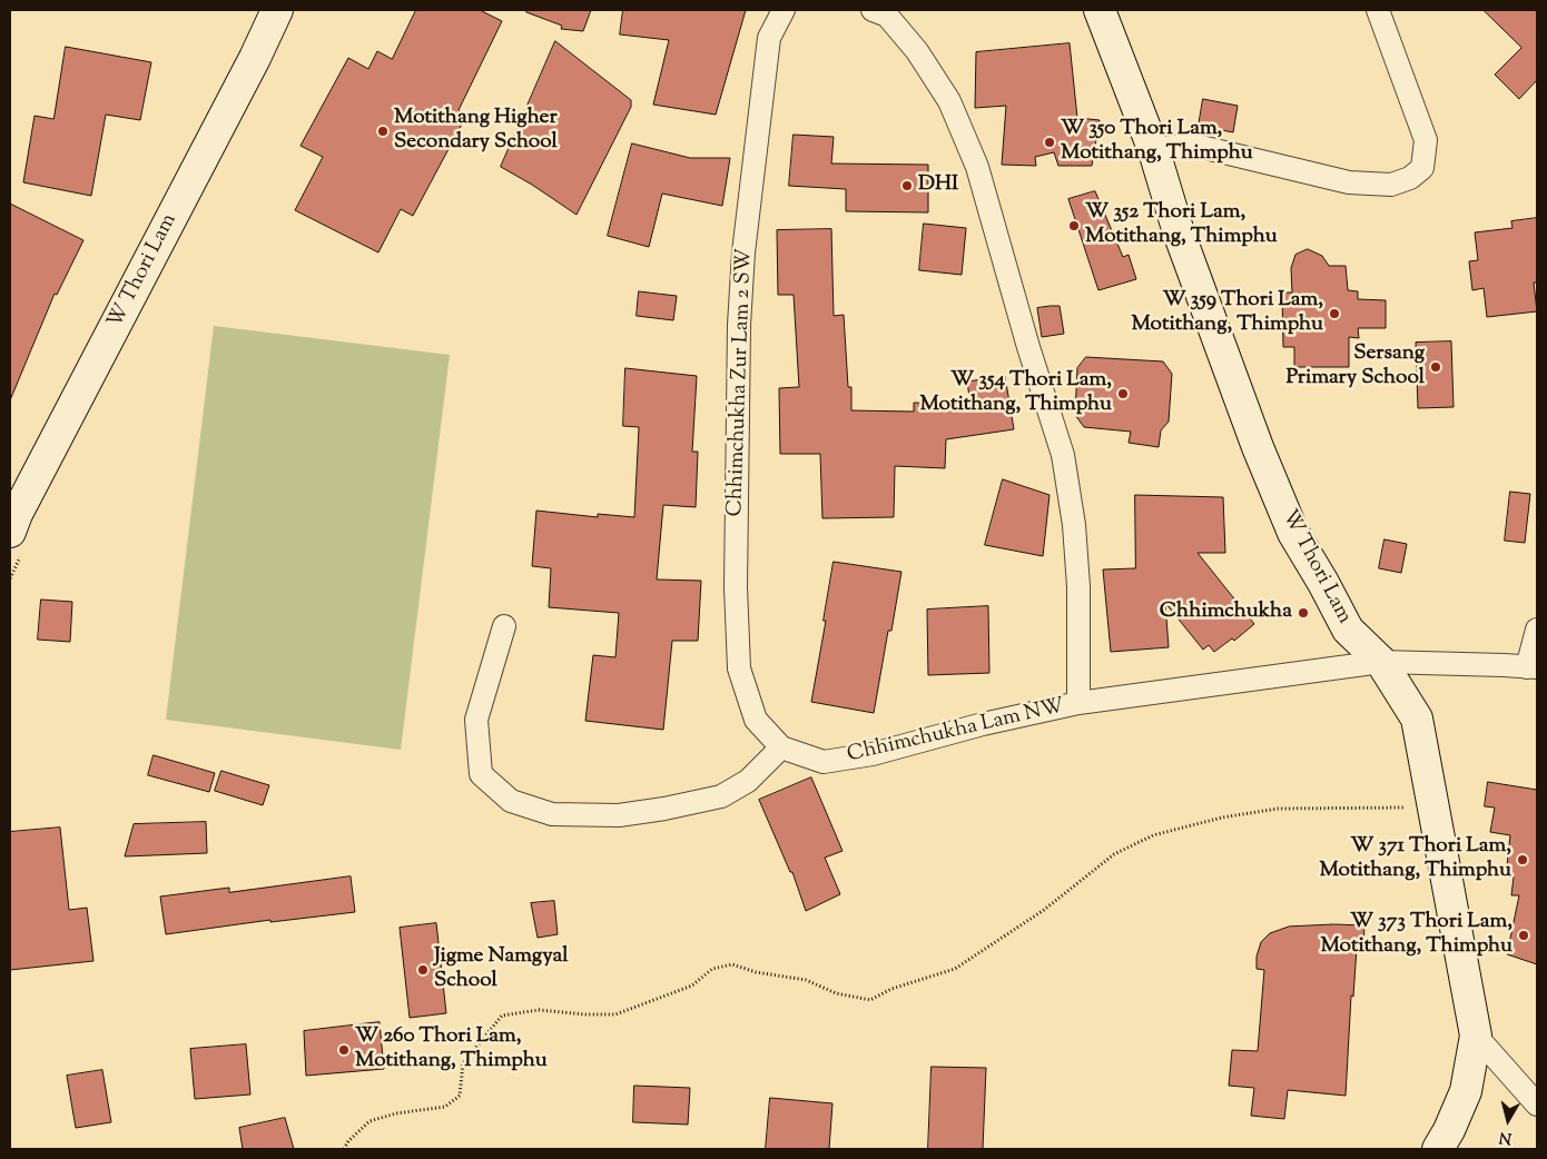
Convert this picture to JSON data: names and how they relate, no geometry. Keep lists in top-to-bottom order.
{
  "streets": {
    "main road": ["W Thori Lam"],
    "street": ["Chhimchukha Zur Lam 2 SW", "Chhimchukha Lam NW"]
  },
  "crossings": [
    ["W Thori Lam", "Chhimchukha Lam NW"],
    ["Chhimchukha Zur Lam 2 SW", "Chhimchukha Lam NW"]
  ],
  "places": [
    "Motithang Higher Secondary School",
    "W 350 Thori Lam, Motithang, Thimphu",
    "DHI",
    "W 352 Thori Lam, Motithang, Thimphu",
    "W 359 Thori Lam, Motithang, Thimphu",
    "Sersang Primary School",
    "W 354 Thori Lam, Motithang, Thimphu",
    "Chhimchukha",
    "W 371 Thori Lam, Motithang, Thimphu",
    "W 373 Thori Lam, Motithang, Thimphu",
    "Jigme Namgyal School",
    "W 260 Thori Lam, Motithang, Thimphu"
  ],
  "north": "bottom"
}
